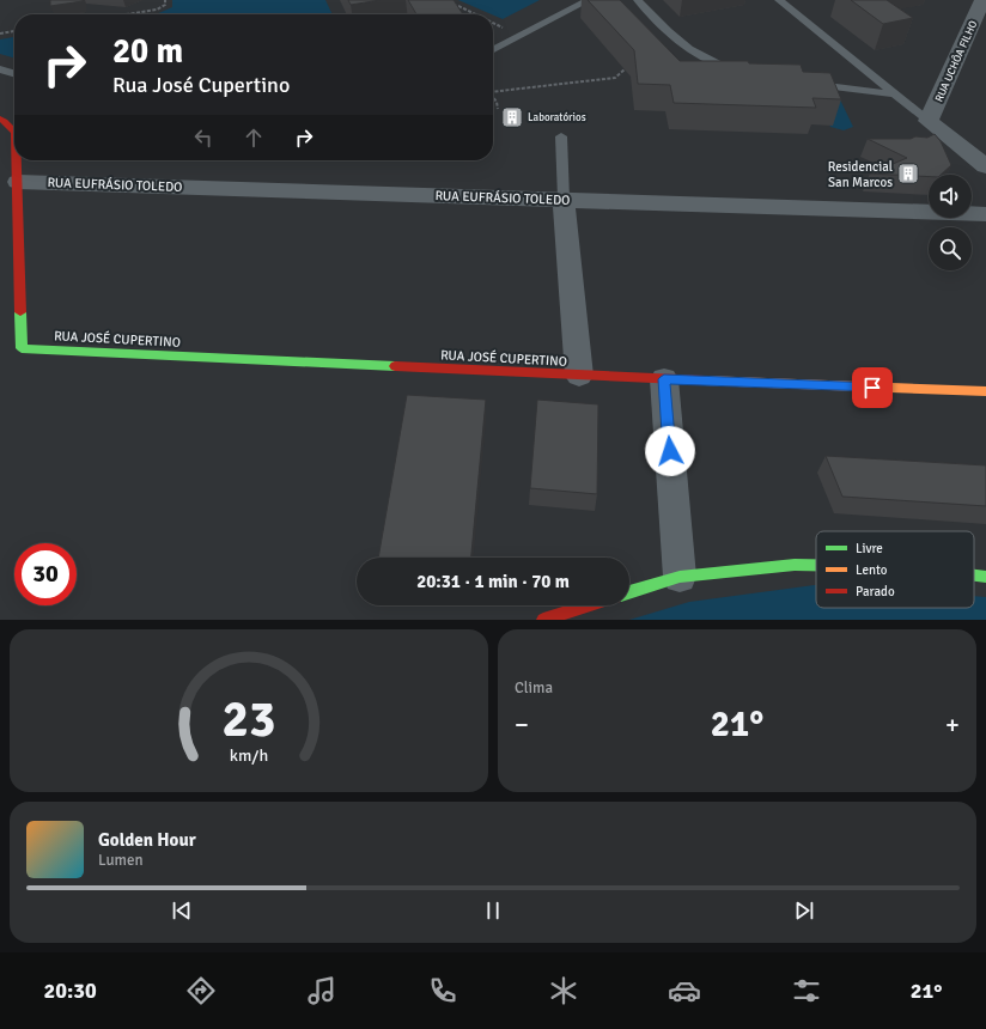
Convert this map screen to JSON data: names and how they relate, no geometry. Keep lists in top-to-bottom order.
{
  "streets": {
    "street": ["RUA UCHÔA FILHO", "RUA EUFRÁSIO TOLEDO", "RUA JOSÉ CUPERTINO"]
  },
  "crossings": [
    ["RUA EUFRÁSIO TOLEDO", "RUA JOSÉ CUPERTINO"]
  ],
  "places": {
    "building": ["Laboratórios", "Residencial San Marcos"]
  },
  "legend": ["Livre", "Lento", "Parado"],
  "page": {
    "turn": ["20 m", "Rua José Cupertino"],
    "limit": "30",
    "trip": "20:31 · 1 min · 70 m",
    "tile": "Clima",
    "heat": ["−", "21°", "+"],
    "song": ["Golden Hour", "Lumen"],
    "tabs": ["20:30", "21°"],
    "gauge": ["23", "km/h"]
  }
}
